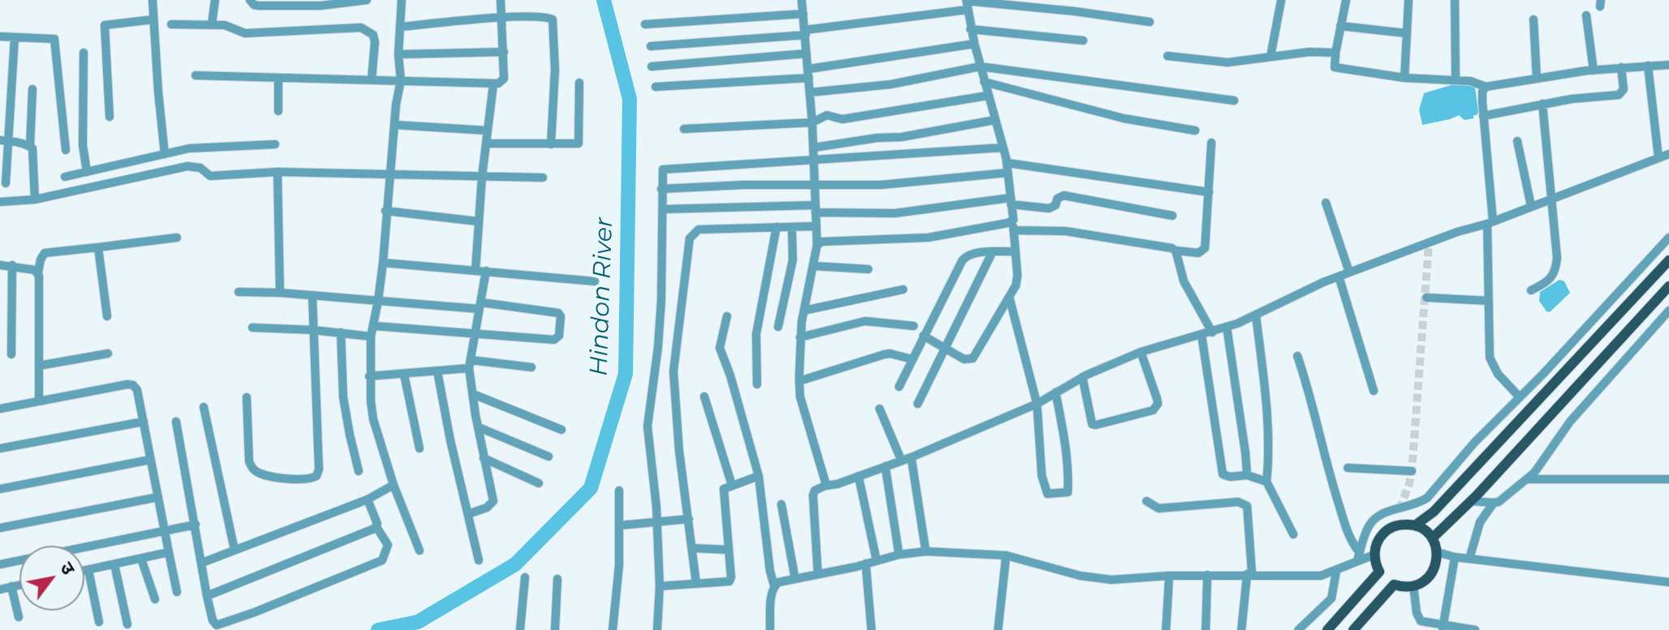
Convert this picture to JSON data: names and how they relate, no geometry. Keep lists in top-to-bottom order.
{
  "water": ["Hindon River"],
  "north": "top right"
}
